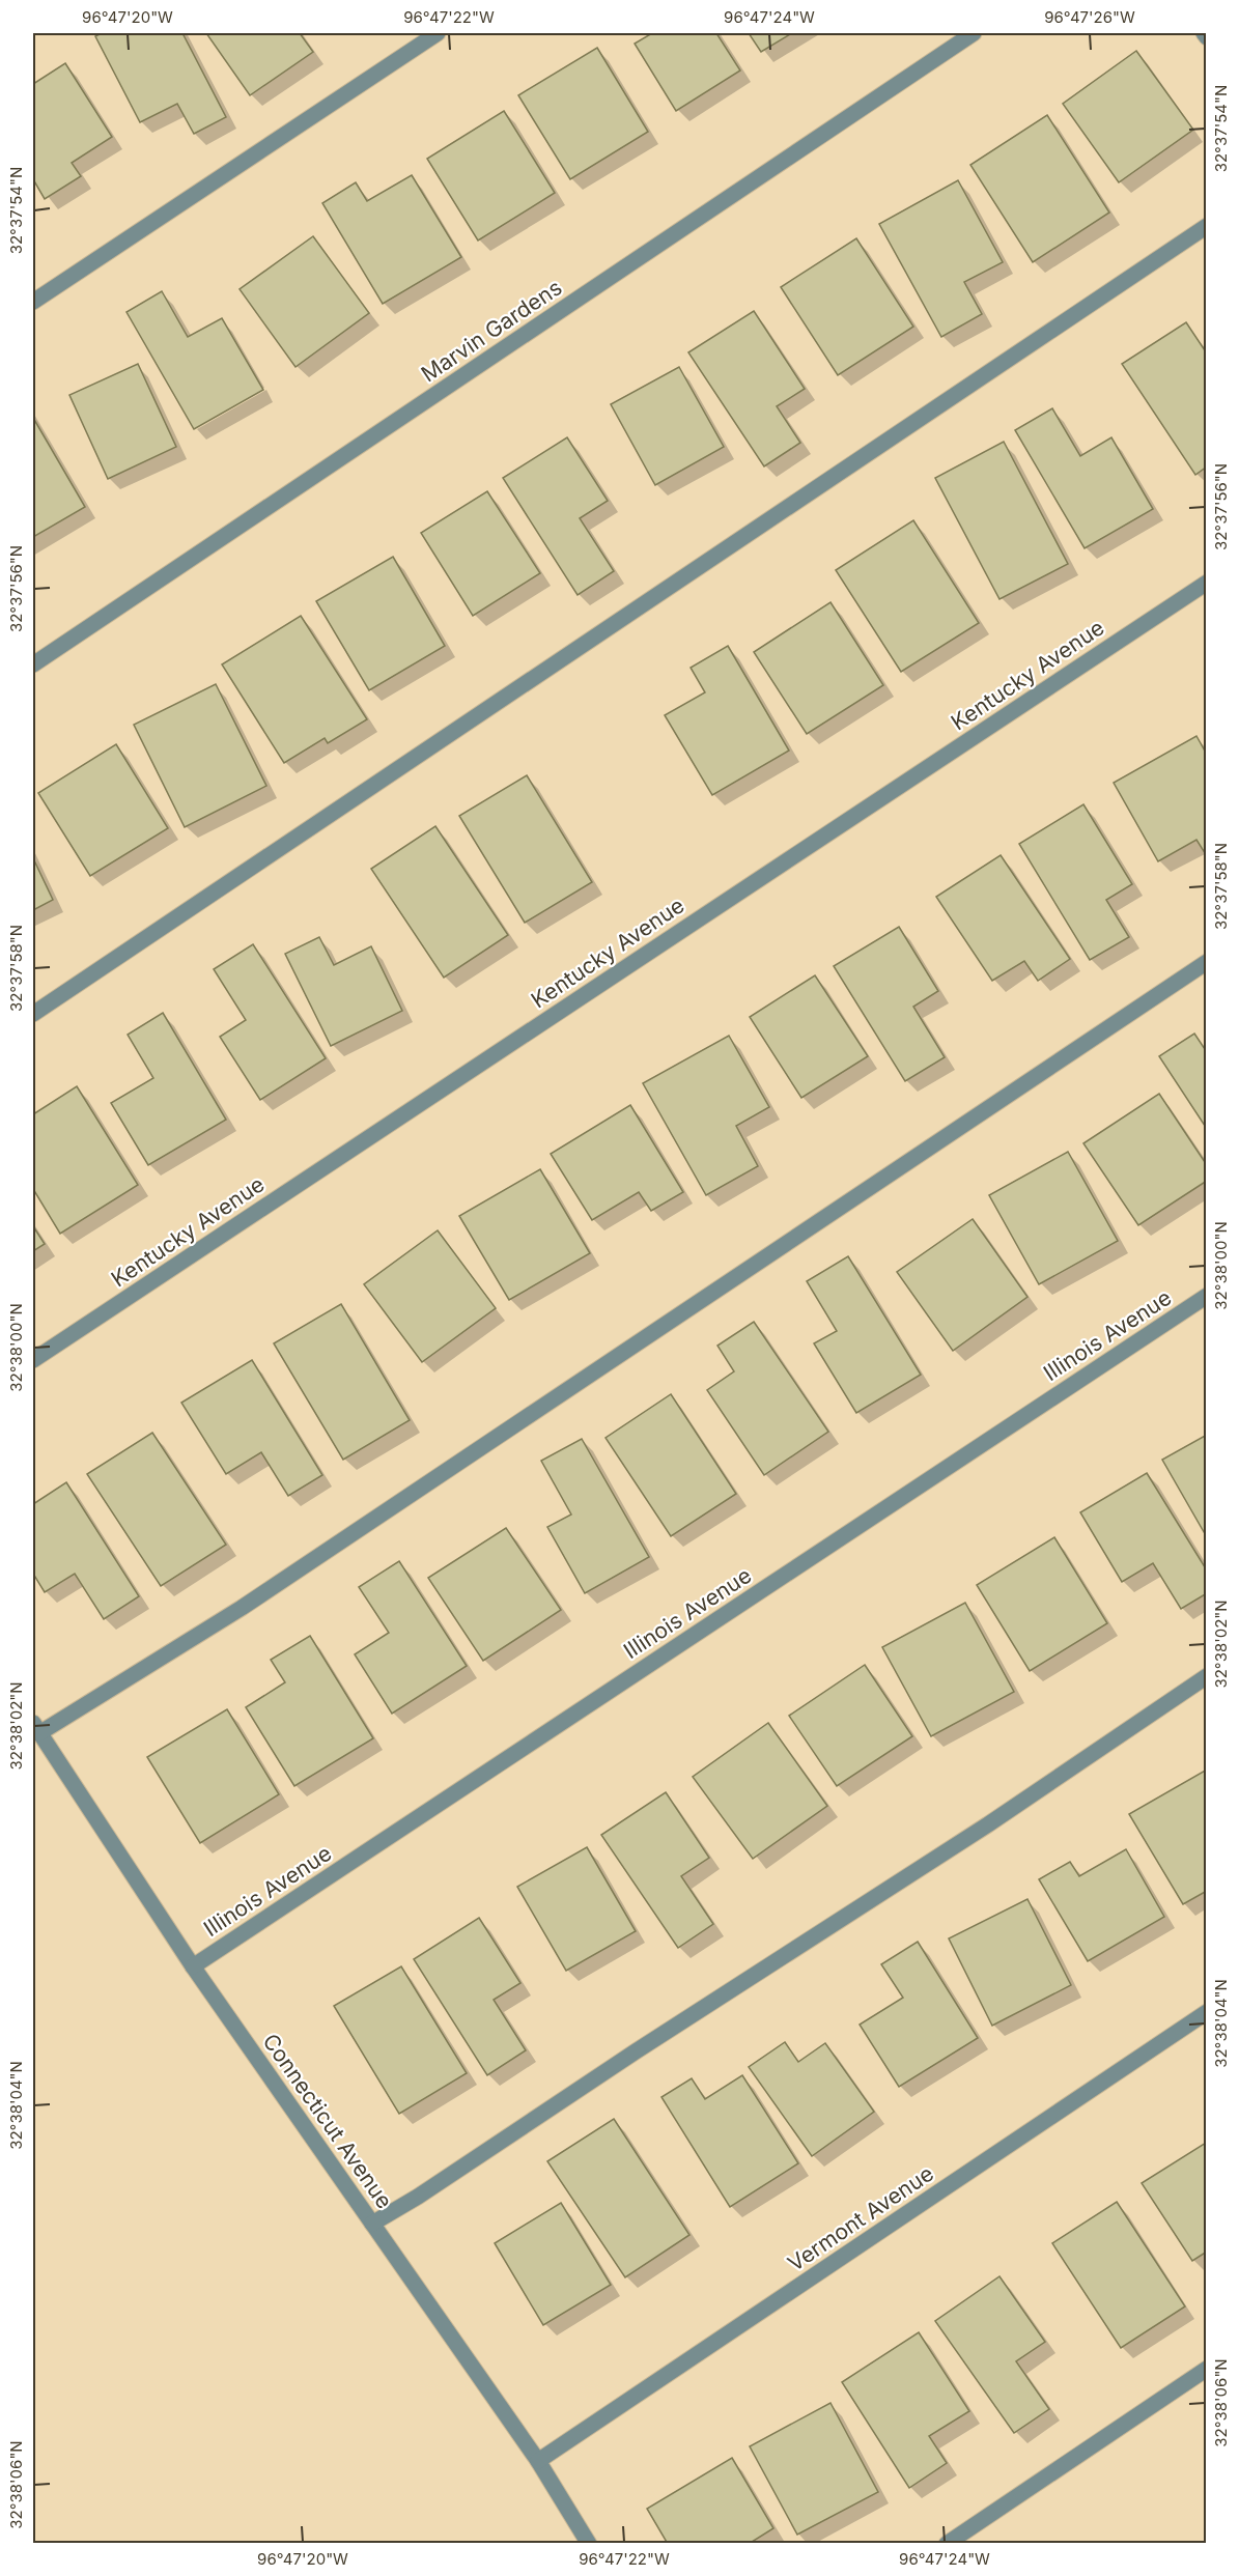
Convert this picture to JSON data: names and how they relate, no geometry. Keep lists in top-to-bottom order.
{
  "streets": {
    "street": [
      "Marvin Gardens",
      "Kentucky Avenue",
      "Illinois Avenue",
      "Connecticut Avenue",
      "Vermont Avenue"
    ]
  },
  "crossings": [
    ["Illinois Avenue", "Connecticut Avenue"],
    ["Connecticut Avenue", "Vermont Avenue"]
  ],
  "coordinates": [
    "96°47'20\"W",
    "96°47'22\"W",
    "96°47'24\"W",
    "96°47'26\"W",
    "32°37'54\"N",
    "32°37'56\"N",
    "32°37'58\"N",
    "32°38'00\"N",
    "32°38'02\"N",
    "32°38'04\"N",
    "32°38'06\"N"
  ]
}
